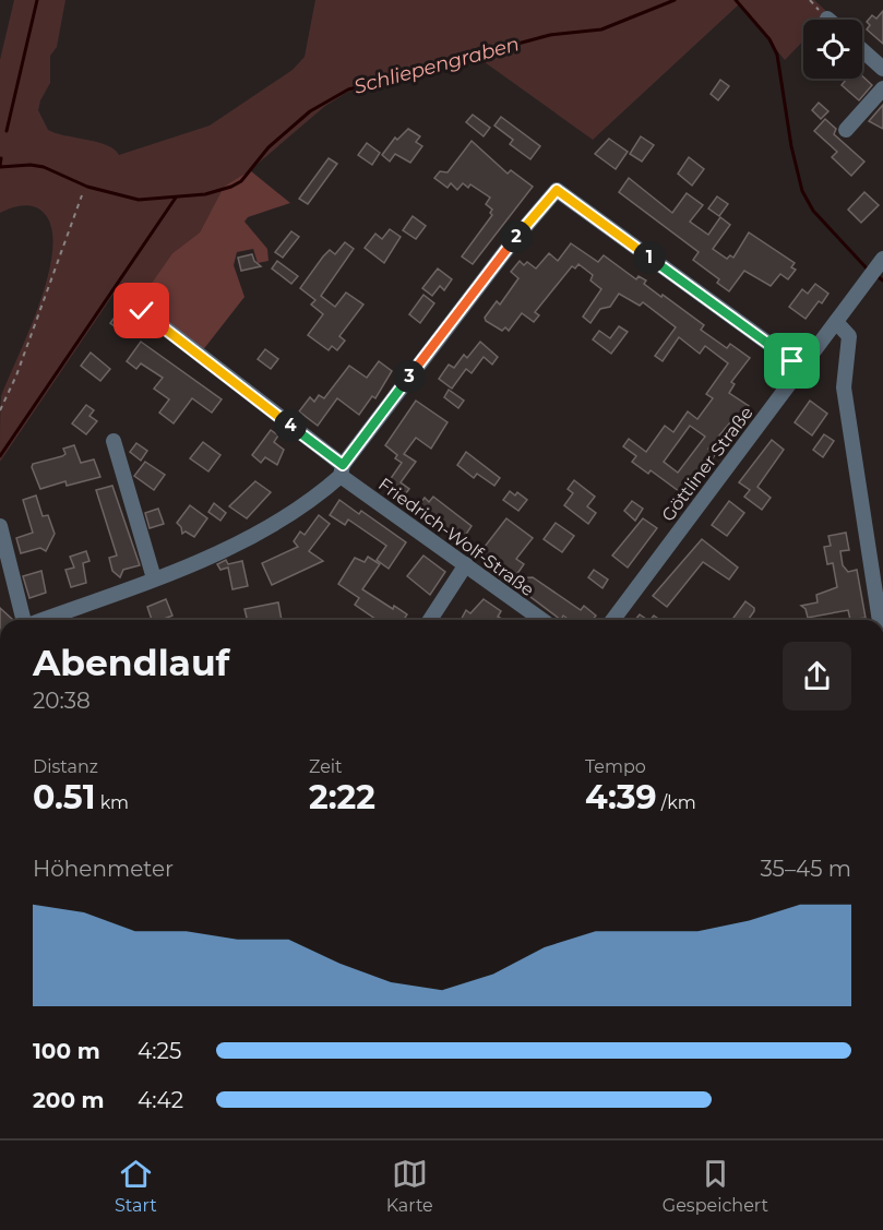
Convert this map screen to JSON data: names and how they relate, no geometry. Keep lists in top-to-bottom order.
{
  "streets": {
    "street": ["Göttliner Straße", "Friedrich-Wolf-Straße"]
  },
  "water": ["Schliepengraben"],
  "page": {
    "pins": [
      "2",
      "1",
      "3",
      "4"
    ],
    "heading": ["Abendlauf", "20:38"],
    "stats": [
      ["Distanz", "0.51 km"],
      ["Zeit", "2:22"],
      ["Tempo", "4:39 /km"]
    ],
    "chart": ["Höhenmeter", "35–45 m"],
    "list": [
      {
        "name": "100 m",
        "note": "4:25"
      },
      {
        "name": "200 m",
        "note": "4:42"
      }
    ],
    "tabs": ["Start", "Karte", "Gespeichert"]
  }
}
